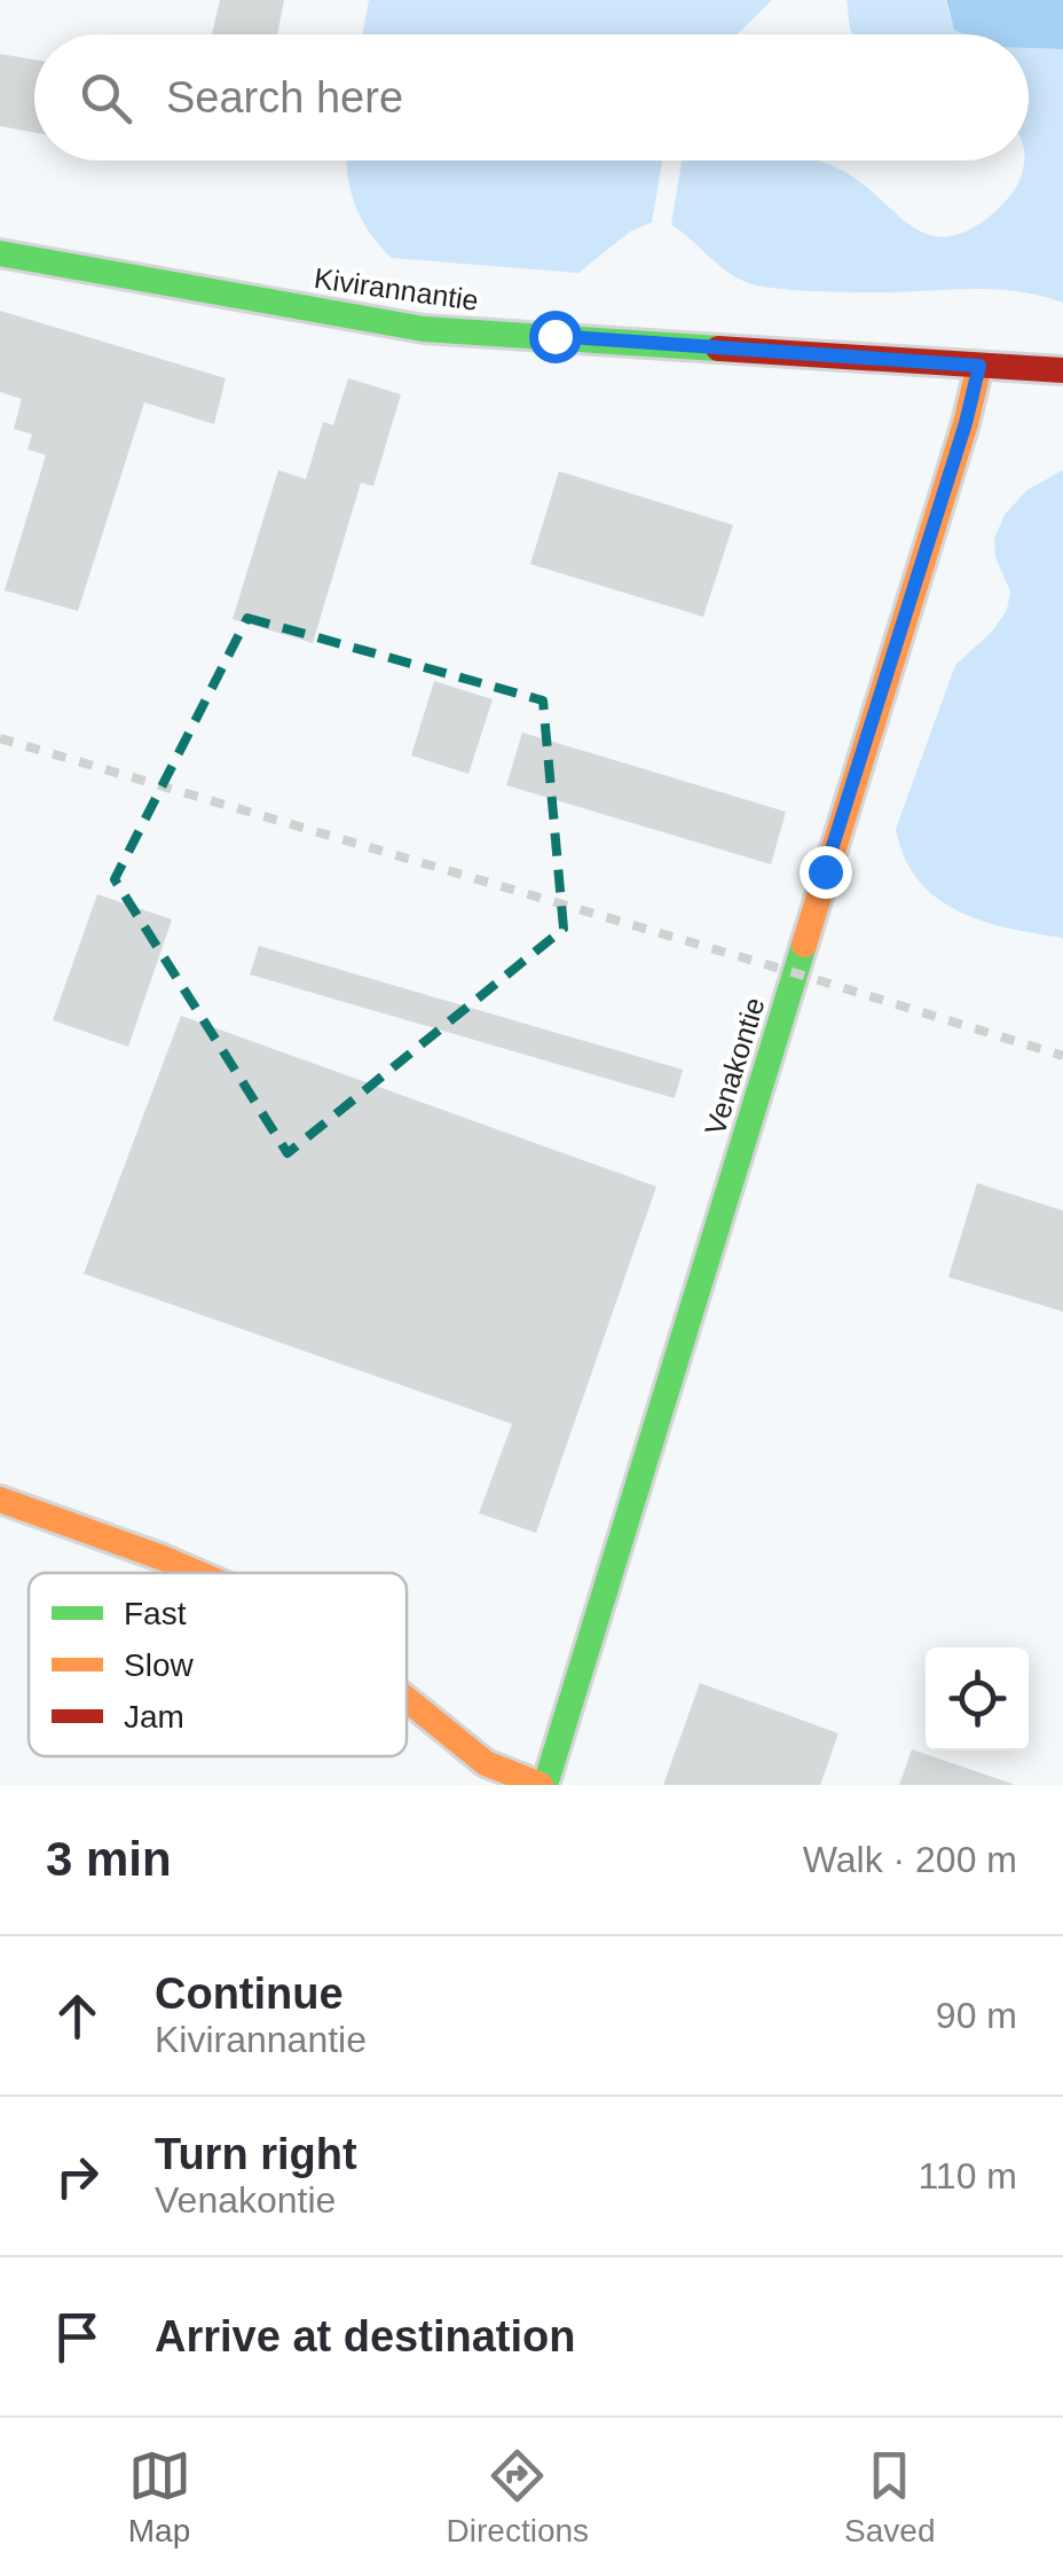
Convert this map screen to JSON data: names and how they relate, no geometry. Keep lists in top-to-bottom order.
{
  "streets": {
    "street": ["Kivirannantie", "Venakontie"]
  },
  "crossings": [
    ["Kivirannantie", "Venakontie"]
  ],
  "legend": ["Fast", "Slow", "Jam"],
  "page": {
    "search": "Search here",
    "heading": ["3 min", "Walk · 200 m"],
    "list": [
      ["Continue", "Kivirannantie", "90 m"],
      ["Turn right", "Venakontie", "110 m"],
      "Arrive at destination"
    ],
    "nav": ["Map", "Directions", "Saved"]
  }
}
